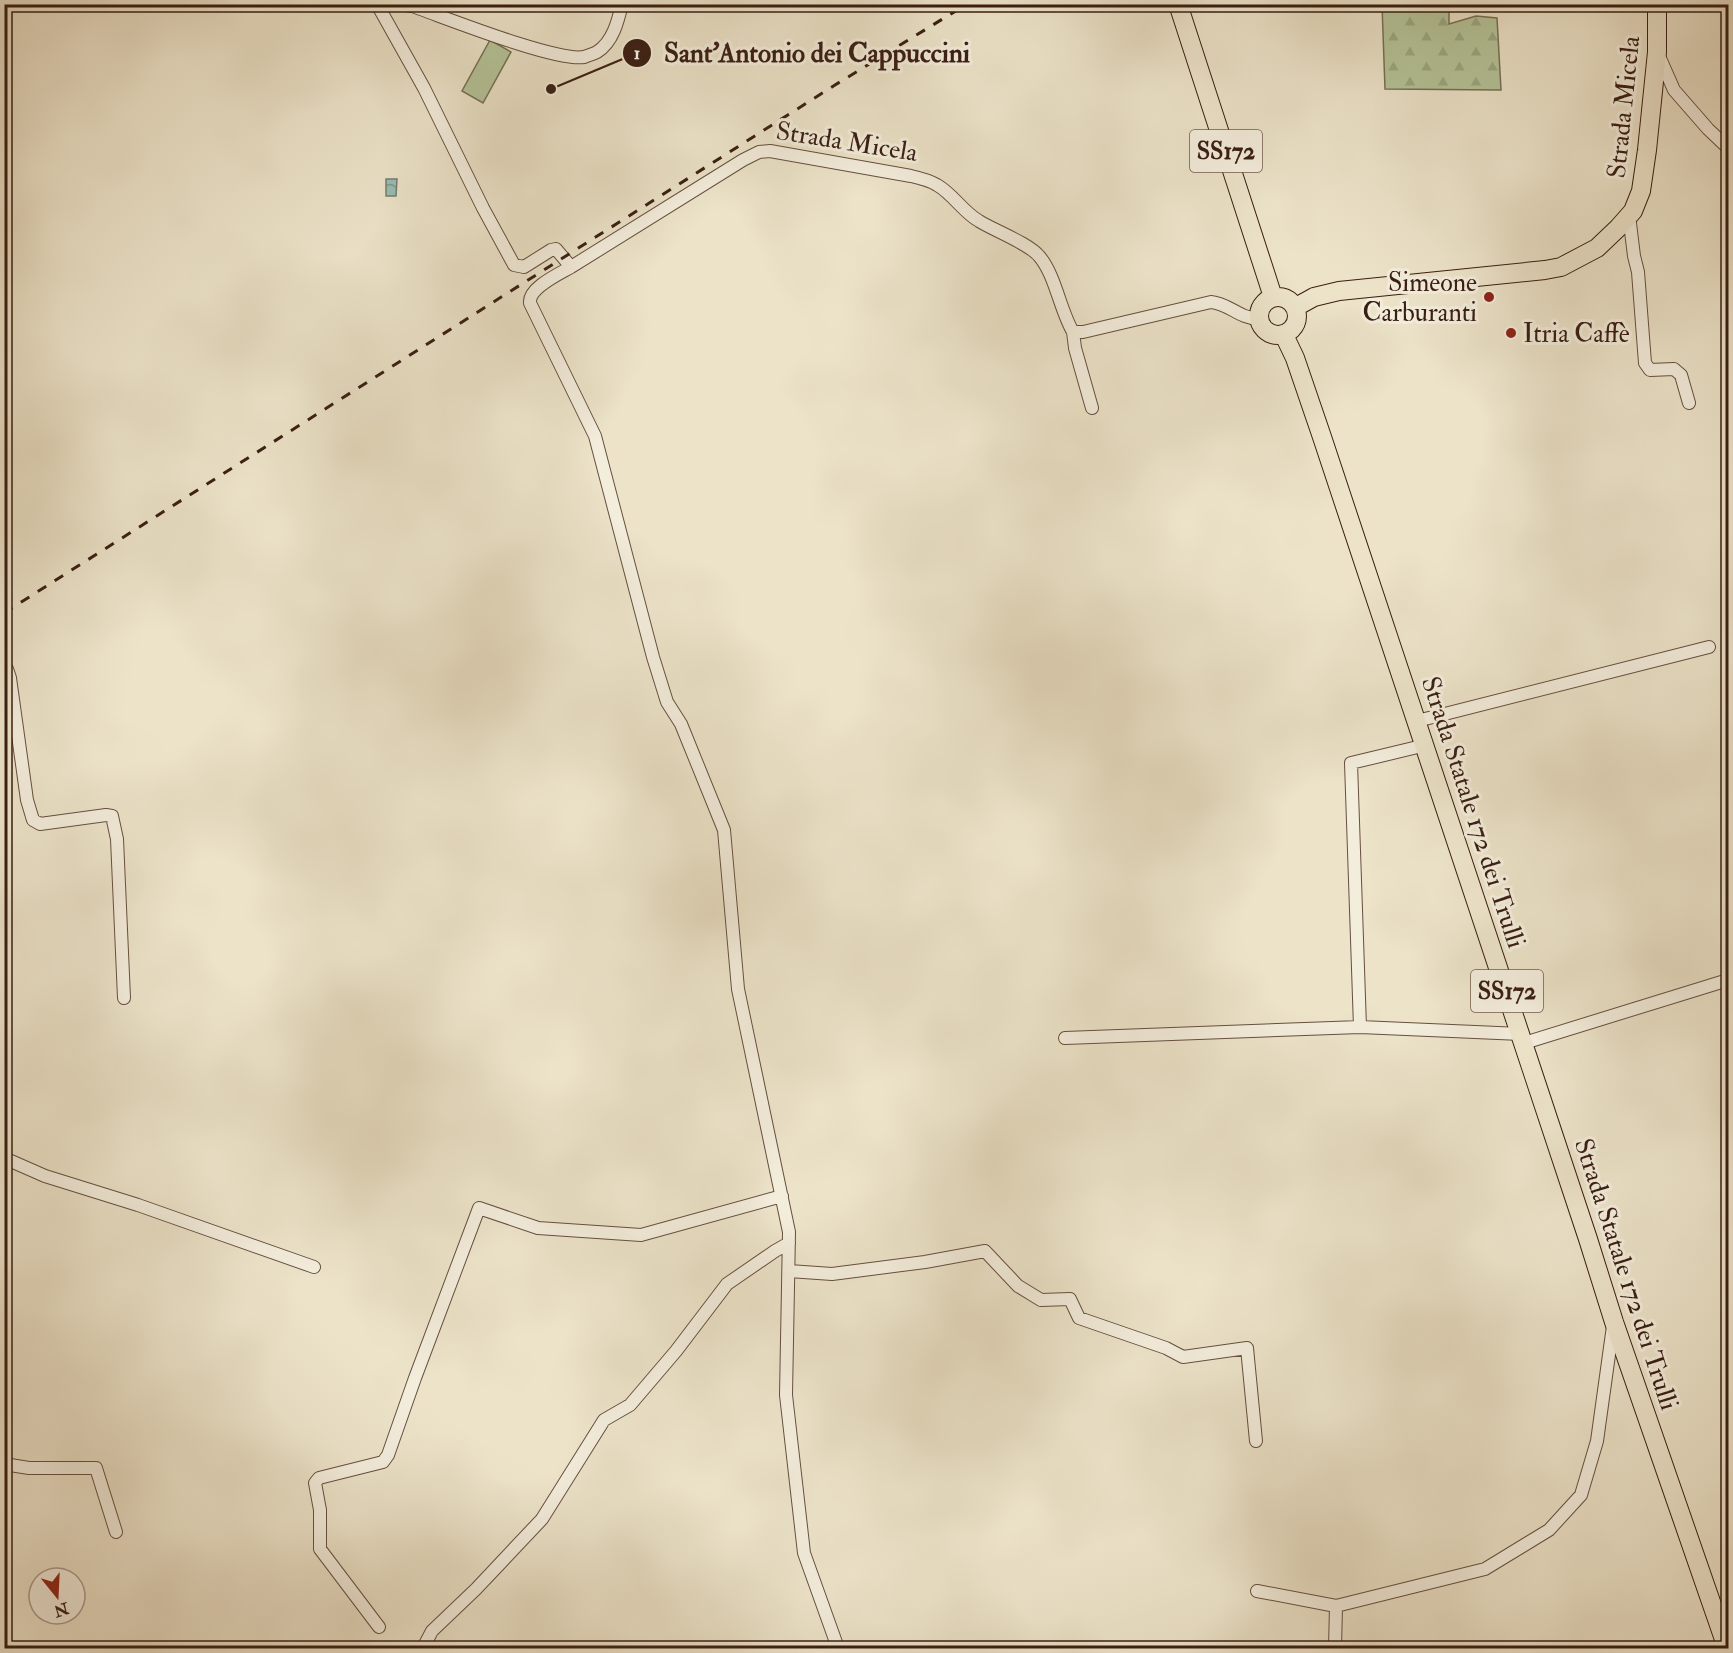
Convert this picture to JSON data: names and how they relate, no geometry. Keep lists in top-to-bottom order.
{
  "streets": {
    "main road": ["Strada Micela", "SS172", "Strada Statale 172 dei Trulli"]
  },
  "crossings": [
    ["Strada Micela", "SS172"],
    ["Strada Micela", "Strada Statale 172 dei Trulli"],
    ["SS172", "Strada Statale 172 dei Trulli"]
  ],
  "places": ["Sant'Antonio dei Cappuccini", "Simeone Carburanti", "Itria Caffè"],
  "north": "bottom"
}
